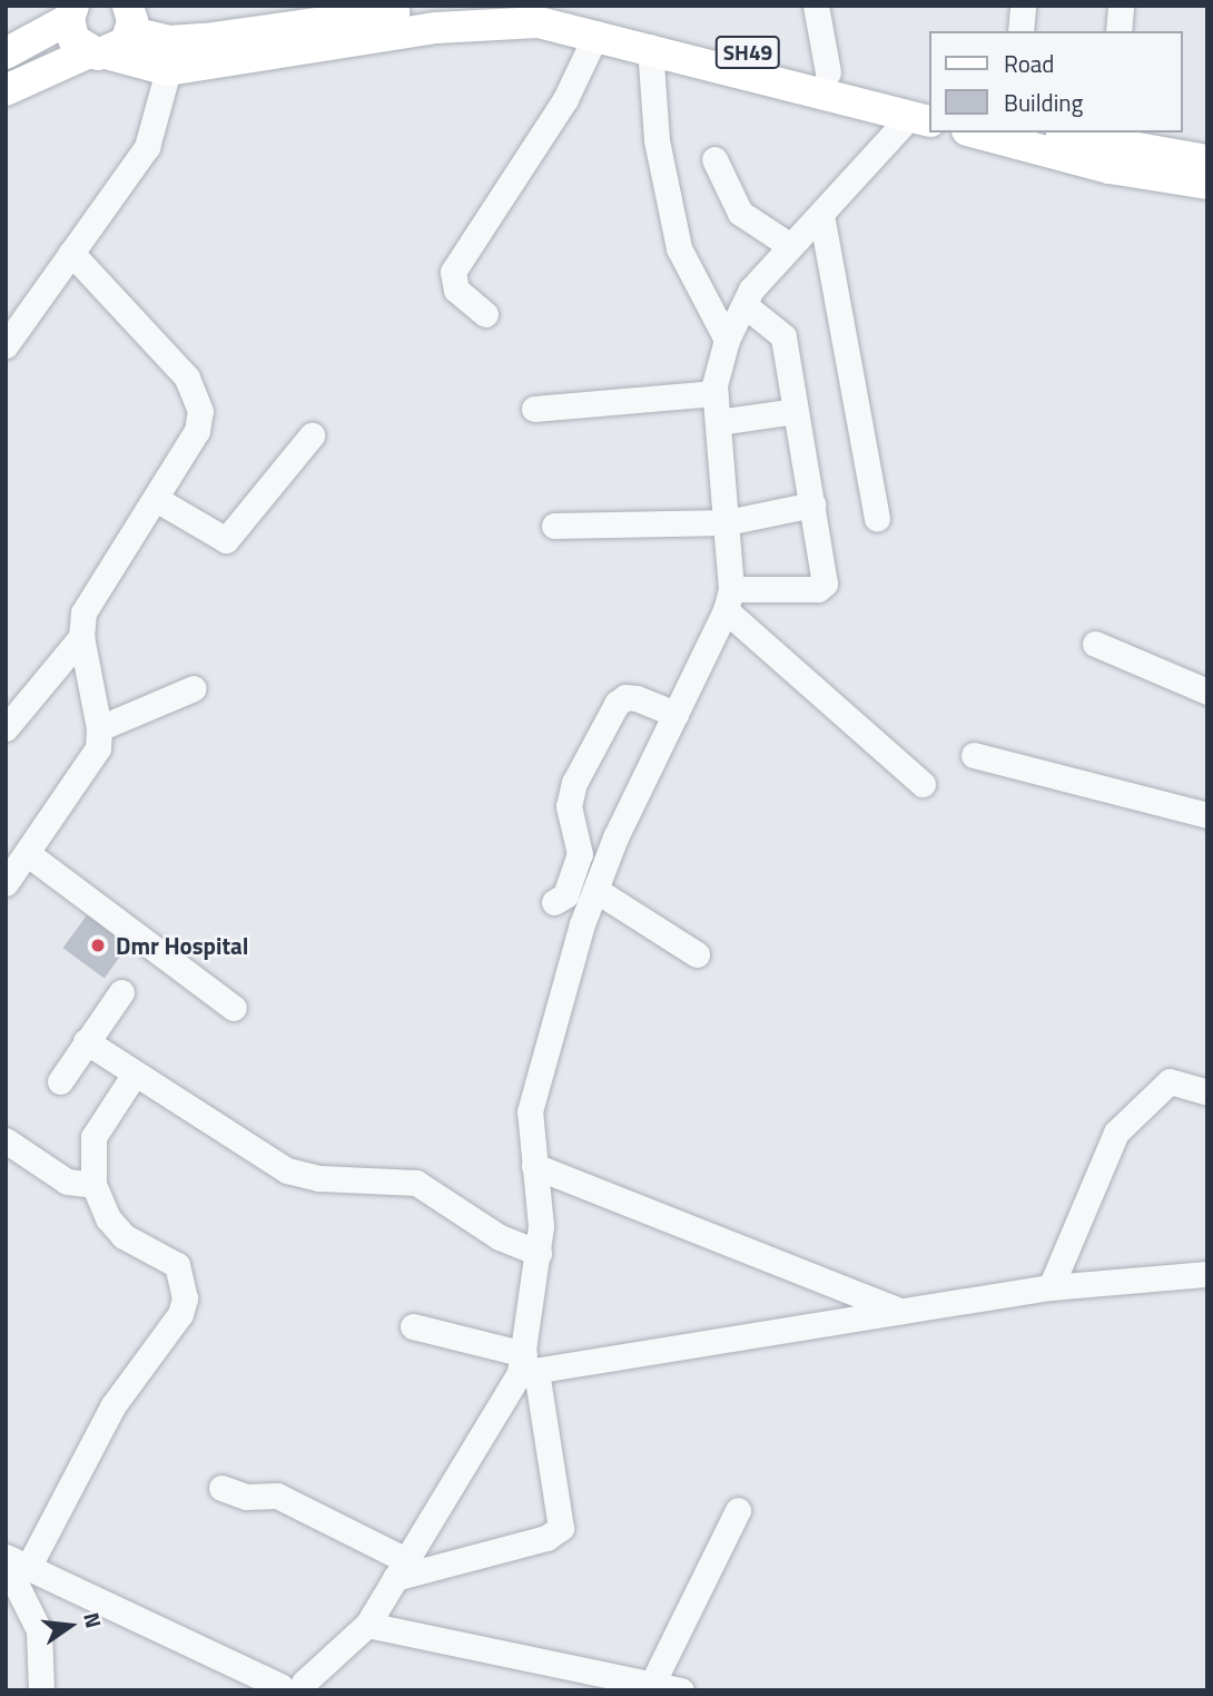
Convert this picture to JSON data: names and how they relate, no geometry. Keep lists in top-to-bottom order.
{
  "streets": {
    "main road": ["SH49"]
  },
  "places": ["Dmr Hospital"],
  "legend": ["Road", "Building"],
  "north": "right"
}
